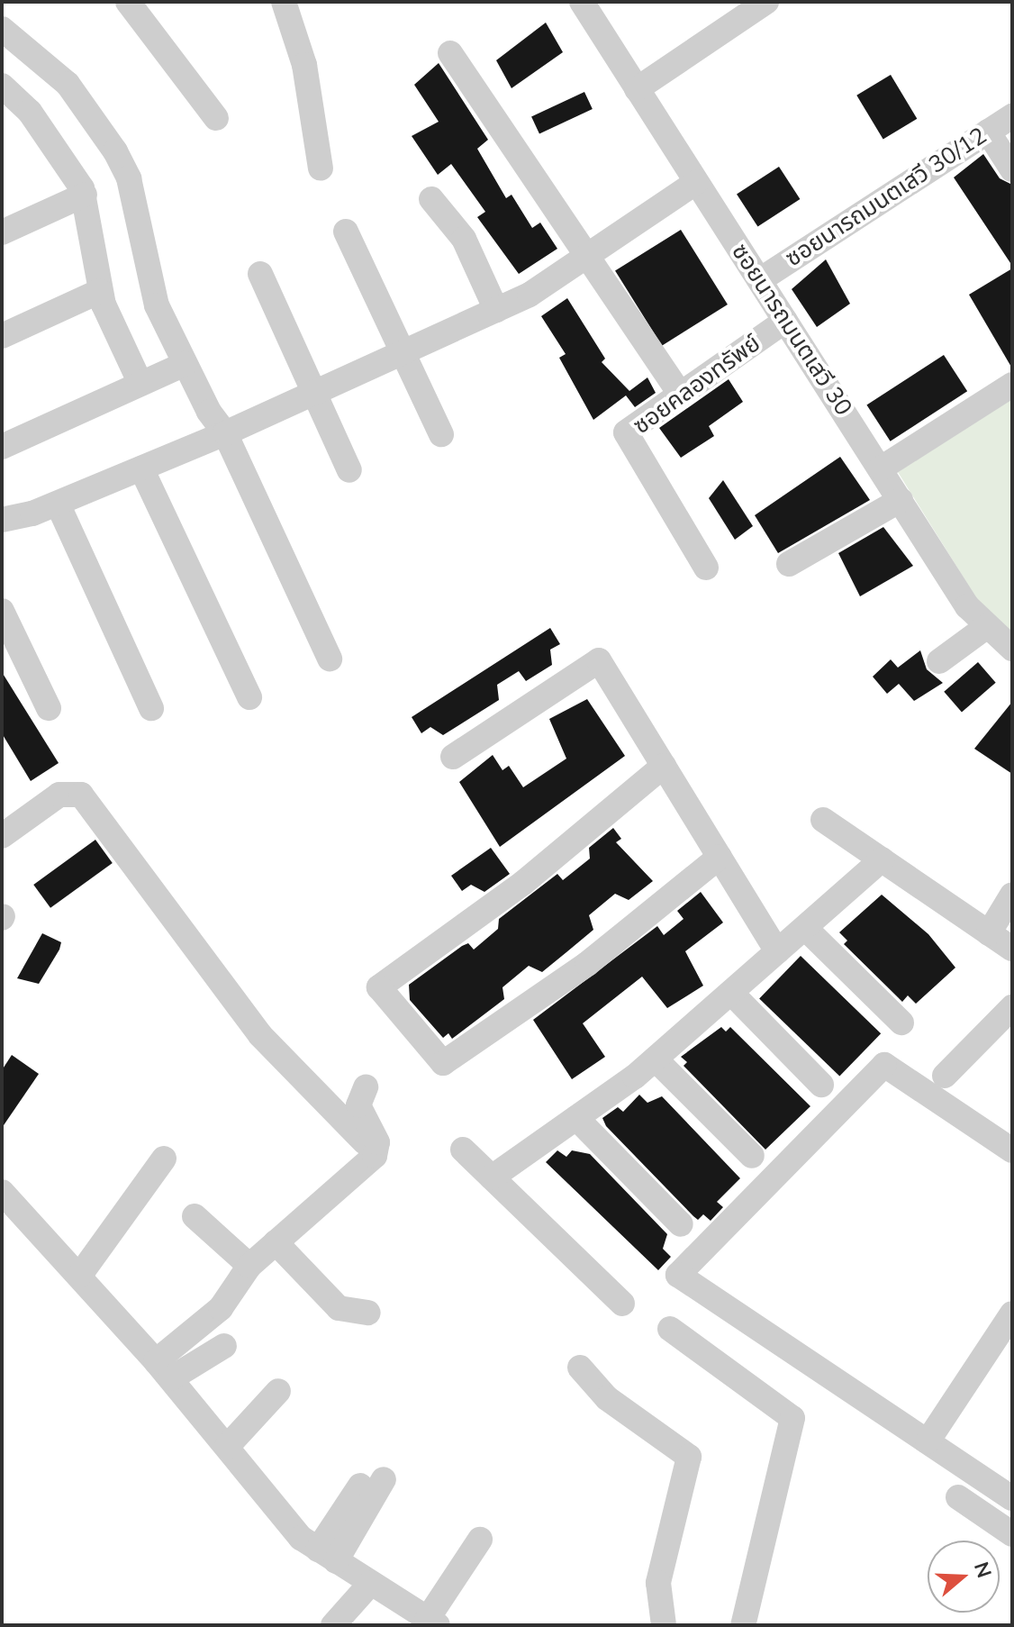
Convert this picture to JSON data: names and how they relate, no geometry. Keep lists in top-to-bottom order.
{
  "streets": {
    "street": ["ซอยนารถมนตเสวี 30/12", "ซอยนารถมนตเสวี 30", "ซอยคลองทรัพย์"]
  },
  "crossings": [
    ["ซอยนารถมนตเสวี 30/12", "ซอยนารถมนตเสวี 30"],
    ["ซอยนารถมนตเสวี 30", "ซอยคลองทรัพย์"]
  ],
  "north": "right"
}
